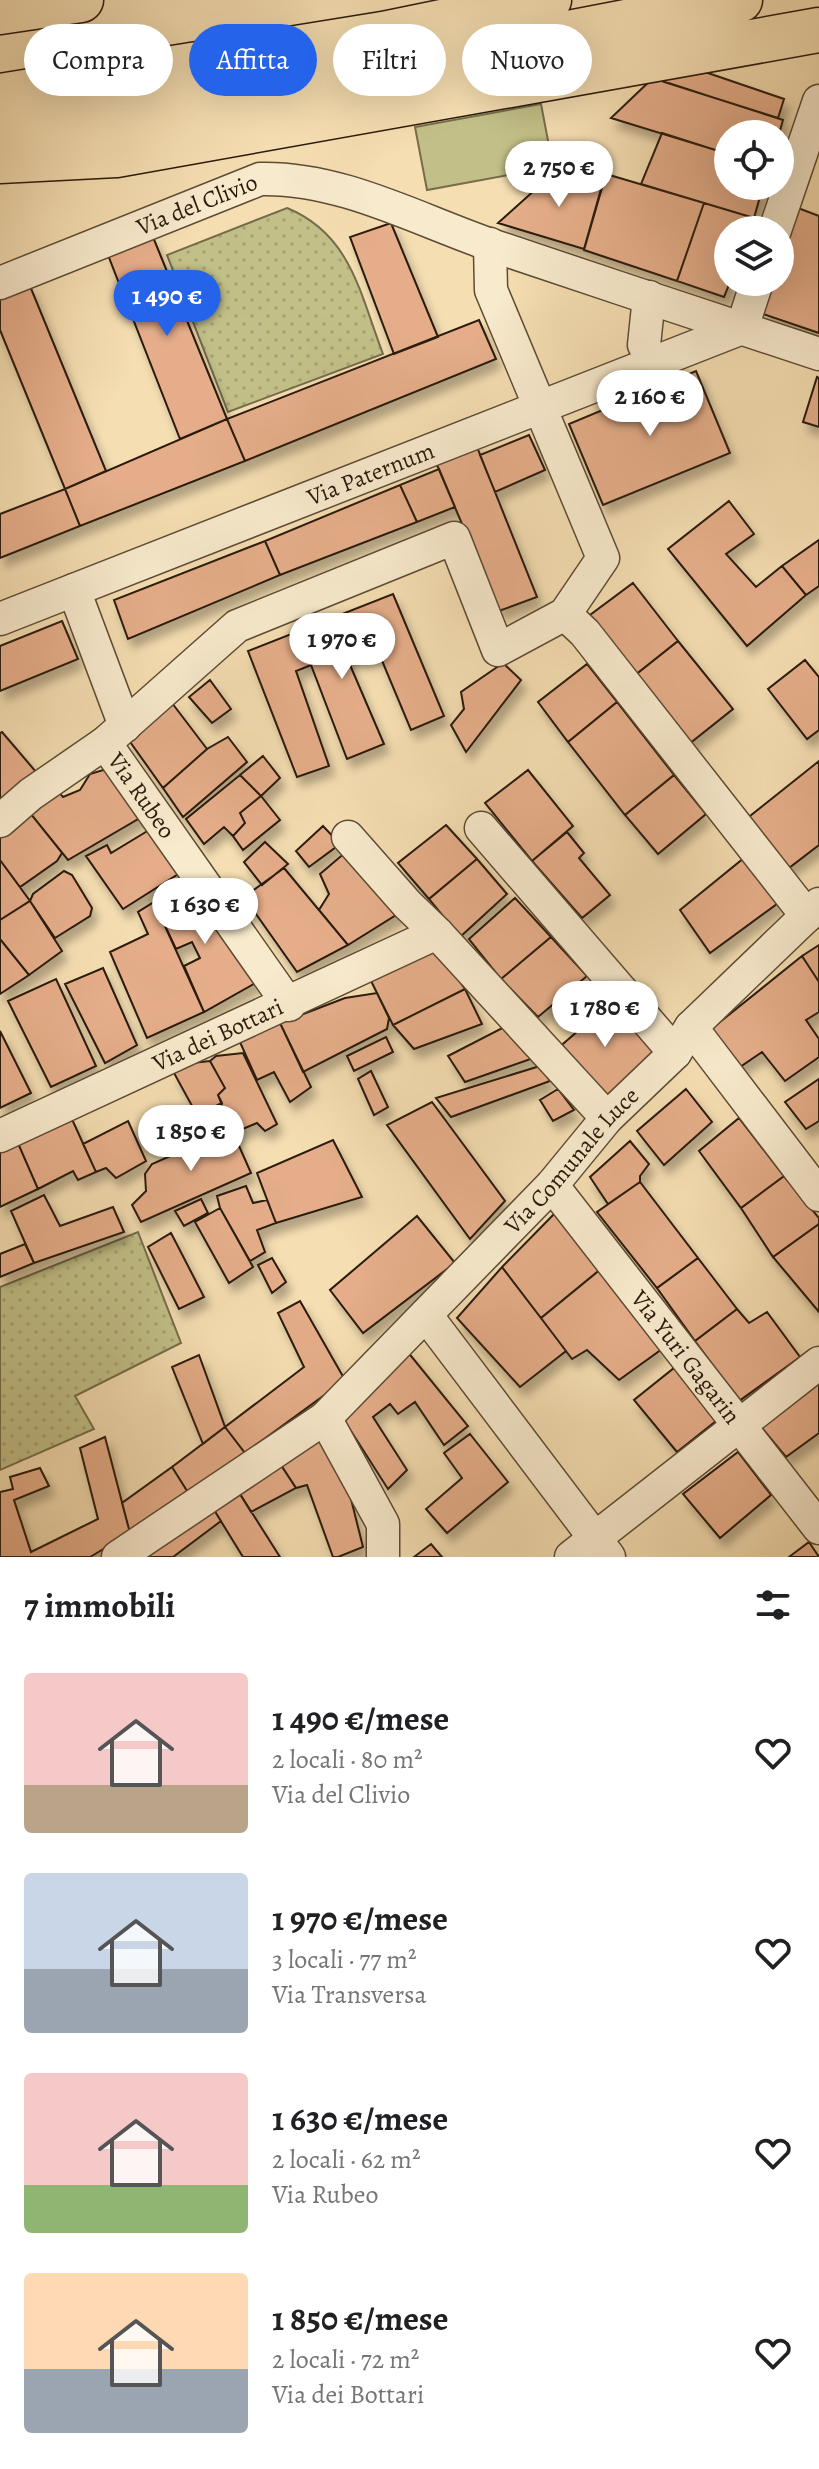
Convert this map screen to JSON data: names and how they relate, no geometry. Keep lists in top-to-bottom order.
{
  "streets": {
    "street": [
      "Via del Clivio",
      "Via Paternum",
      "Via Rubeo",
      "Via dei Bottari",
      "Via Comunale Luce",
      "Via Yuri Gagarin"
    ]
  },
  "crossings": [
    ["Via del Clivio", "Via Paternum"],
    ["Via Paternum", "Via Rubeo"],
    ["Via Rubeo", "Via dei Bottari"],
    ["Via Comunale Luce", "Via Yuri Gagarin"]
  ],
  "page": {
    "chip": [
      "Compra",
      "Affitta",
      "Filtri",
      "Nuovo"
    ],
    "price": [
      "2 750 €",
      "1 490 €",
      "2 160 €",
      "1 970 €",
      "1 630 €",
      "1 780 €",
      "1 850 €"
    ],
    "heading": "7 immobili",
    "list": [
      {
        "name": "1 490 €/mese",
        "note": "2 locali · 80 m² · Via del Clivio"
      },
      {
        "name": "1 970 €/mese",
        "note": "3 locali · 77 m² · Via Transversa"
      },
      {
        "name": "1 630 €/mese",
        "note": "2 locali · 62 m² · Via Rubeo"
      },
      {
        "name": "1 850 €/mese",
        "note": "2 locali · 72 m² · Via dei Bottari"
      }
    ]
  }
}
